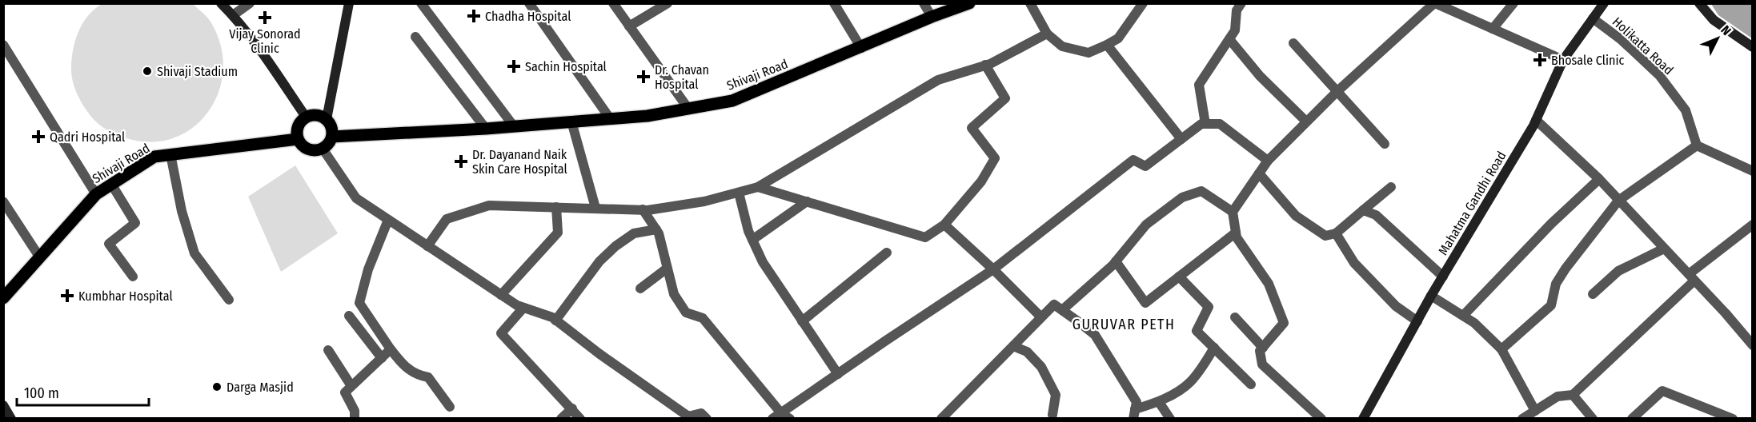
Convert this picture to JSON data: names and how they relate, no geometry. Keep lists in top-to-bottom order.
{
  "streets": {
    "main road": ["Shivaji Road", "Mahatma Gandhi Road"],
    "street": ["Holikatta Road"]
  },
  "crossings": [
    ["Holikatta Road", "Mahatma Gandhi Road"]
  ],
  "districts": ["GURUVAR PETH"],
  "places": {
    "health": [
      "Chadha Hospital",
      "Vijay Sonorad Clinic",
      "Bhosale Clinic",
      "Sachin Hospital",
      "Dr. Chavan Hospital",
      "Qadri Hospital",
      "Dr. Dayanand Naik Skin Care Hospital",
      "Kumbhar Hospital"
    ],
    "other": ["Shivaji Stadium", "Darga Masjid"]
  },
  "scale_bar": "100 m",
  "north": "top right"
}
